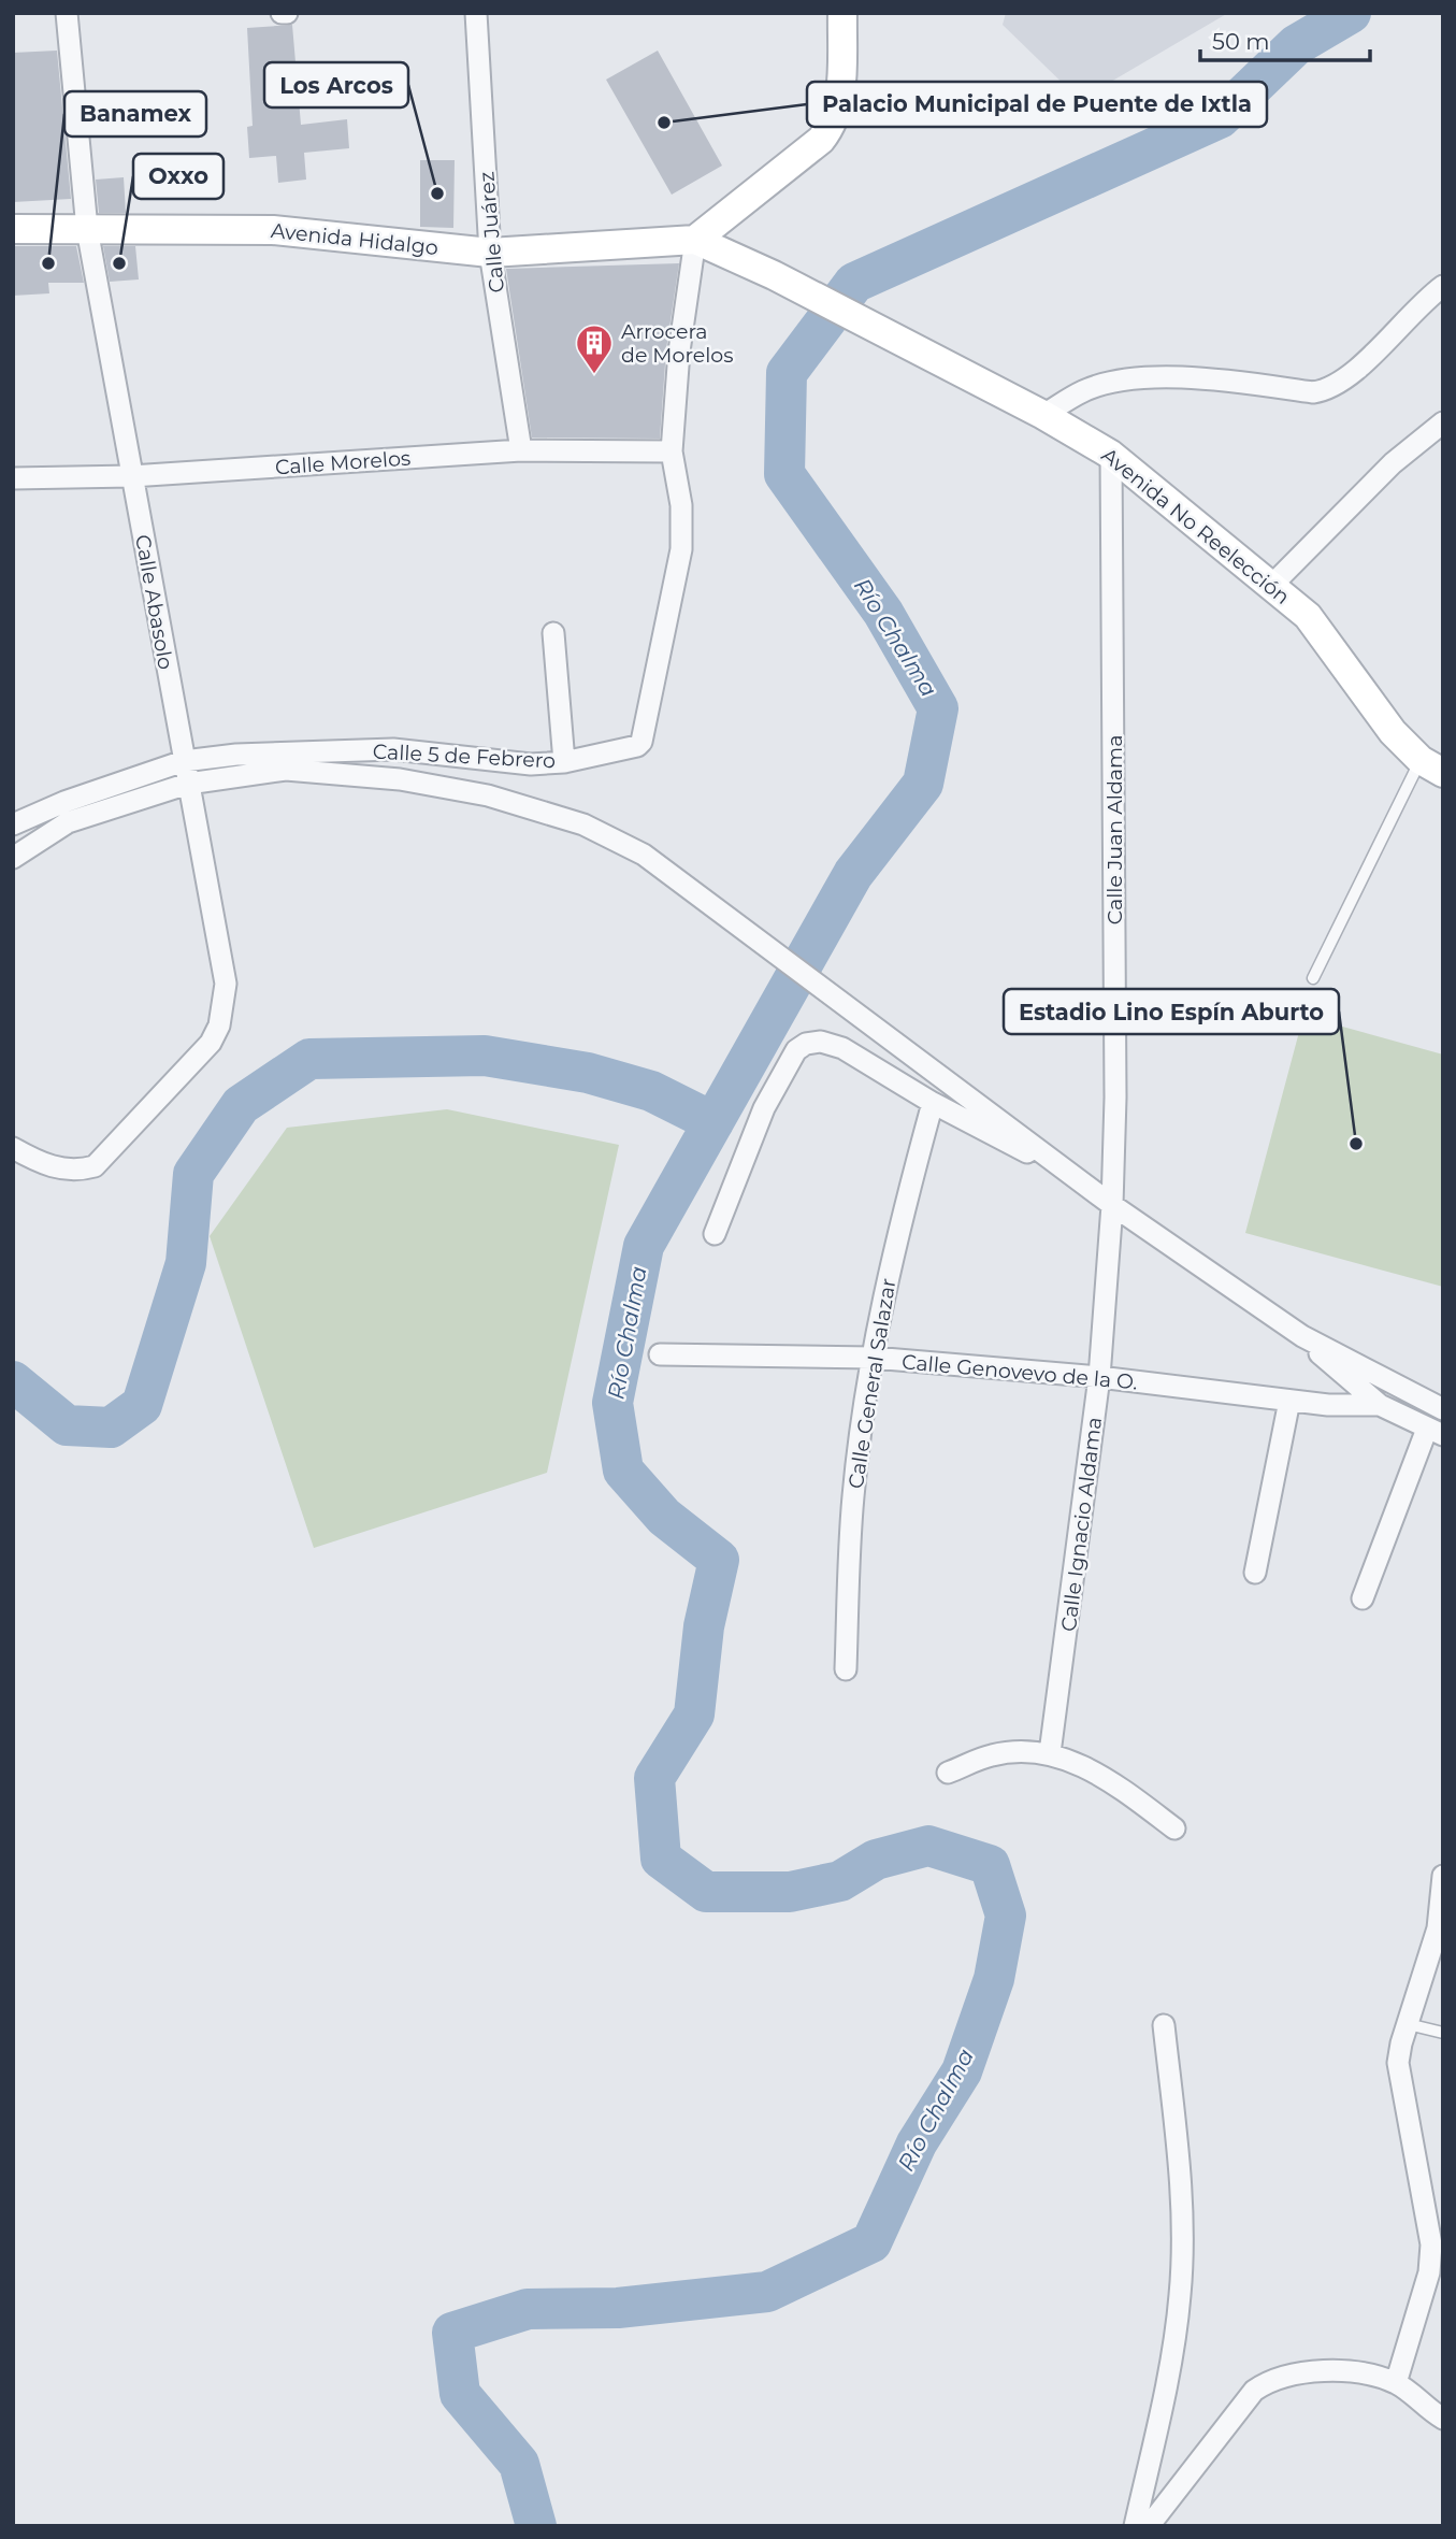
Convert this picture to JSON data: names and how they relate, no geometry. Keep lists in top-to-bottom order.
{
  "streets": {
    "street": [
      "Calle Juárez",
      "Avenida Hidalgo",
      "Calle Morelos",
      "Avenida No Reelección",
      "Calle Abasolo",
      "Calle 5 de Febrero",
      "Calle Juan Aldama",
      "Calle Genovevo de la O.",
      "Calle General Salazar",
      "Calle Ignacio Aldama"
    ]
  },
  "crossings": [
    ["Calle Juárez", "Avenida Hidalgo"],
    ["Calle Juárez", "Calle Morelos"],
    ["Avenida Hidalgo", "Avenida No Reelección"],
    ["Avenida Hidalgo", "Calle Abasolo"],
    ["Avenida Hidalgo", "Calle 5 de Febrero"],
    ["Calle Morelos", "Calle Abasolo"],
    ["Calle Morelos", "Calle 5 de Febrero"],
    ["Avenida No Reelección", "Calle 5 de Febrero"],
    ["Avenida No Reelección", "Calle Juan Aldama"],
    ["Calle Abasolo", "Calle 5 de Febrero"],
    ["Calle Juan Aldama", "Calle Ignacio Aldama"],
    ["Calle Genovevo de la O.", "Calle General Salazar"],
    ["Calle Genovevo de la O.", "Calle Ignacio Aldama"]
  ],
  "water": ["Río Chalma"],
  "places": {
    "other": [
      "Palacio Municipal de Puente de Ixtla",
      "Los Arcos",
      "Banamex",
      "Oxxo",
      "Estadio Lino Espín Aburto"
    ],
    "building": ["Arrocera de Morelos"]
  },
  "scale_bar": "50 m"
}
